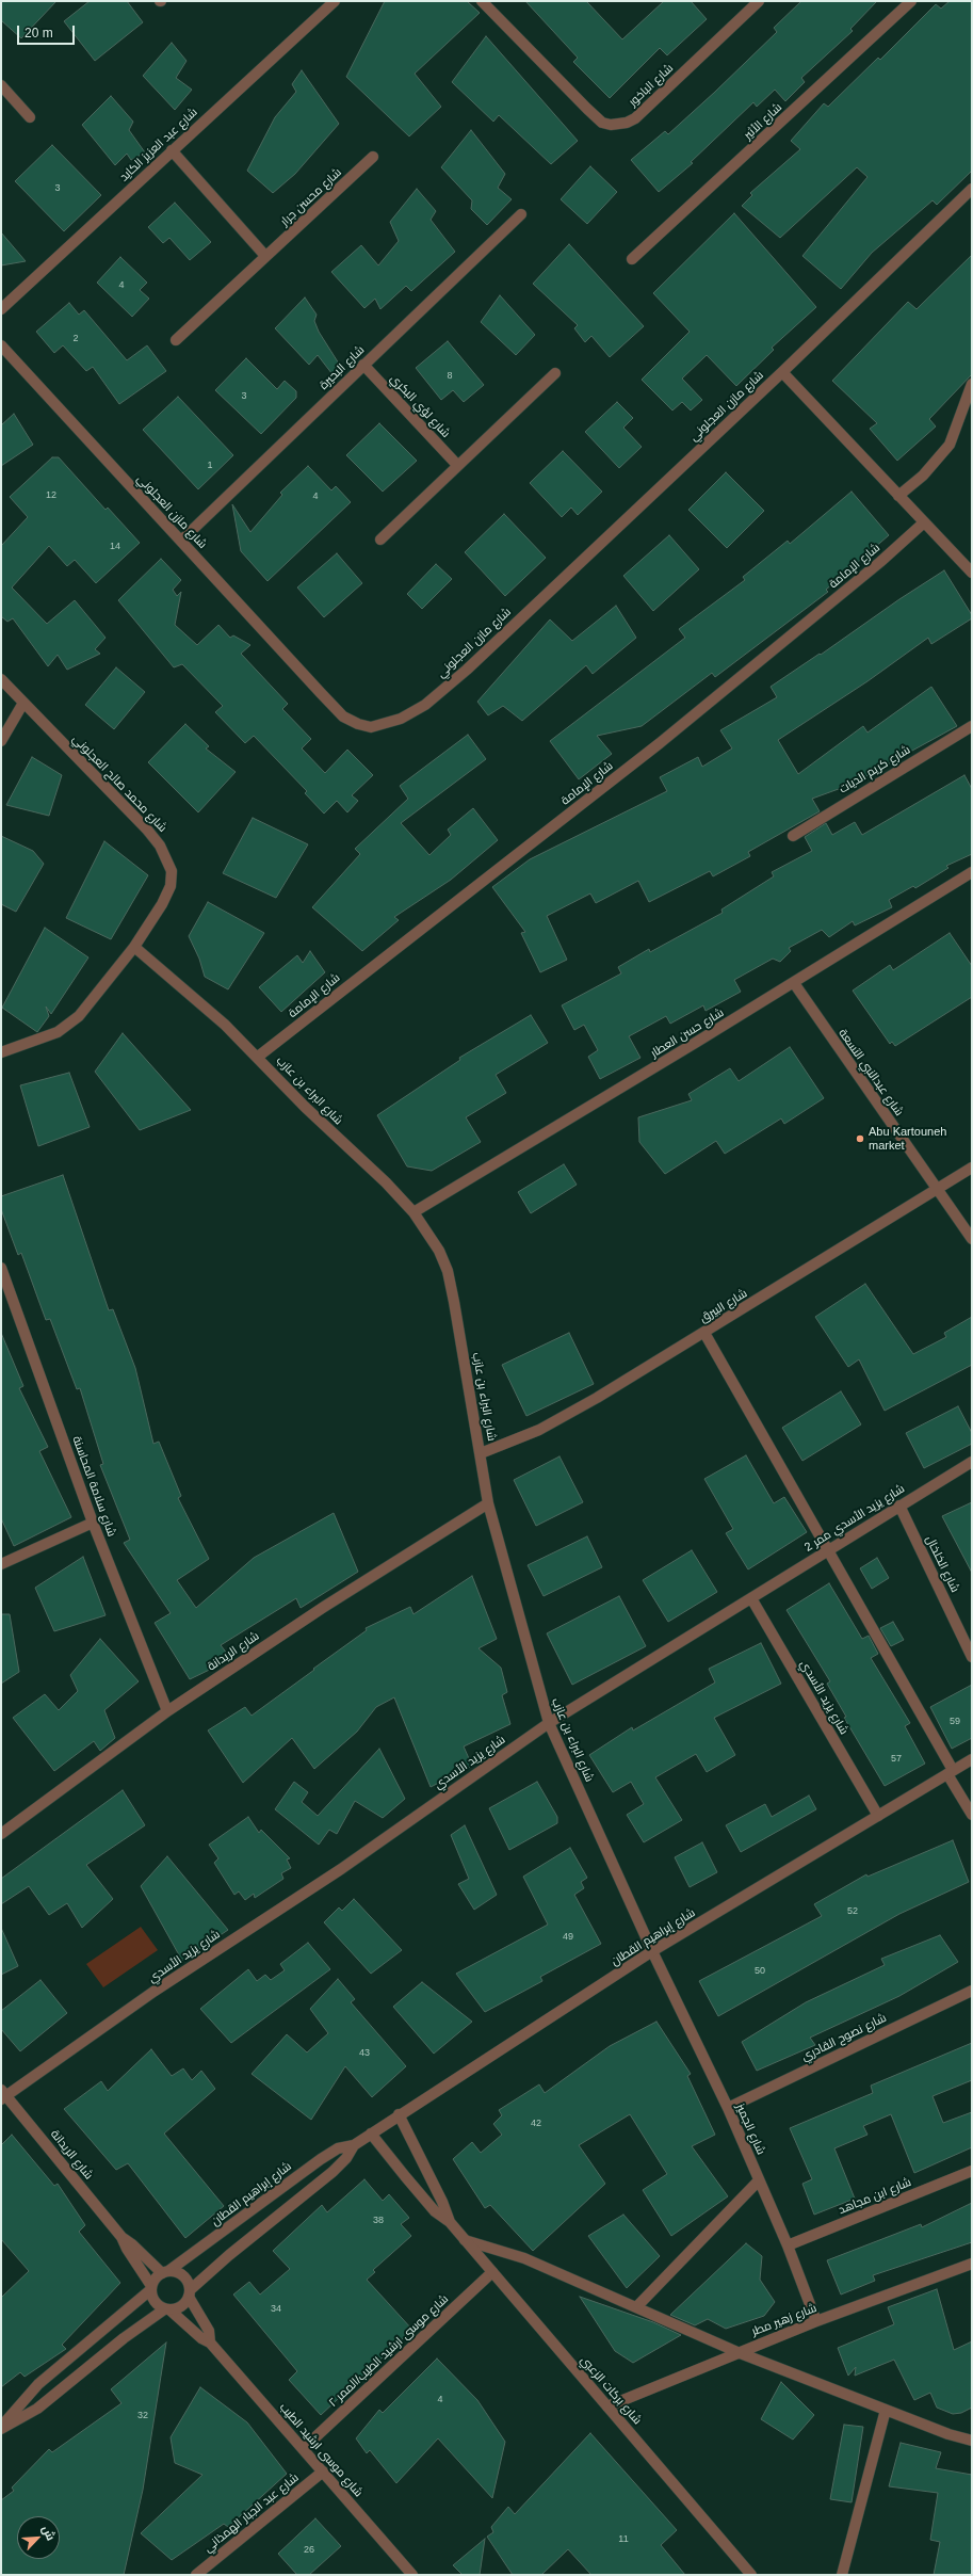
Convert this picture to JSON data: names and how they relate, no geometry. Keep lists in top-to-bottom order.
{
  "streets": {
    "street": [
      "شارع الباخور",
      "شارع الأثير",
      "شارع عبد العزيز الكايد",
      "شارع محسن جرار",
      "شارع البحيرة",
      "شارع لؤي البكري",
      "شارع مازن العجلوني",
      "شارع الإمامة",
      "شارع كريم الديات",
      "شارع محمد صالح العجلوني",
      "شارع حسن العطار",
      "شارع عبدالنبي التسعة",
      "شارع البراء بن عازب",
      "شارع البيرق",
      "شارع سلامة المحاسنة",
      "شارع يزيد الأسدي ممر 2",
      "شارع الخلخال",
      "شارع الريدانة",
      "شارع يزيد الأسدي",
      "شارع إبراهيم القطان",
      "شارع نصوح القادري",
      "شارع الجميز",
      "شارع ابن مجاهد",
      "شارع زهير مطر",
      "شارع موسى ارشيد الطيب/الممر ٢",
      "شارع بركات الزعبي",
      "شارع موسى ارشيد الطيب",
      "شارع عبد الجبار الهمذاني"
    ]
  },
  "crossings": [
    ["شارع البحيرة", "شارع لؤي البكري"],
    ["شارع البحيرة", "شارع مازن العجلوني"],
    ["شارع الإمامة", "شارع البراء بن عازب"],
    ["شارع محمد صالح العجلوني", "شارع البراء بن عازب"],
    ["شارع حسن العطار", "شارع عبدالنبي التسعة"],
    ["شارع حسن العطار", "شارع البراء بن عازب"],
    ["شارع عبدالنبي التسعة", "شارع البيرق"],
    ["شارع البراء بن عازب", "شارع البيرق"],
    ["شارع البراء بن عازب", "شارع الريدانة"],
    ["شارع البراء بن عازب", "شارع يزيد الأسدي"],
    ["شارع البراء بن عازب", "شارع إبراهيم القطان"],
    ["شارع البراء بن عازب", "شارع الجميز"],
    ["شارع سلامة المحاسنة", "شارع الريدانة"],
    ["شارع يزيد الأسدي ممر 2", "شارع الخلخال"],
    ["شارع يزيد الأسدي ممر 2", "شارع يزيد الأسدي"],
    ["شارع الريدانة", "شارع يزيد الأسدي"],
    ["شارع الريدانة", "شارع إبراهيم القطان"],
    ["شارع الريدانة", "شارع موسى ارشيد الطيب"],
    ["شارع يزيد الأسدي", "شارع إبراهيم القطان"],
    ["شارع إبراهيم القطان", "شارع الجميز"],
    ["شارع إبراهيم القطان", "شارع بركات الزعبي"],
    ["شارع إبراهيم القطان", "شارع موسى ارشيد الطيب"],
    ["شارع نصوح القادري", "شارع الجميز"],
    ["شارع الجميز", "شارع ابن مجاهد"],
    ["شارع الجميز", "شارع زهير مطر"],
    ["شارع زهير مطر", "شارع بركات الزعبي"],
    ["شارع موسى ارشيد الطيب/الممر ٢", "شارع بركات الزعبي"],
    ["شارع موسى ارشيد الطيب/الممر ٢", "شارع موسى ارشيد الطيب"],
    ["شارع موسى ارشيد الطيب", "شارع عبد الجبار الهمذاني"]
  ],
  "places": ["Abu Kartouneh market"],
  "house_numbers": [
    "3",
    "4",
    "2",
    "8",
    "3",
    "1",
    "12",
    "4",
    "14",
    "59",
    "57",
    "52",
    "49",
    "50",
    "43",
    "42",
    "38",
    "34",
    "4",
    "32",
    "11",
    "26"
  ],
  "scale_bar": "20 m",
  "north": "top right"
}
